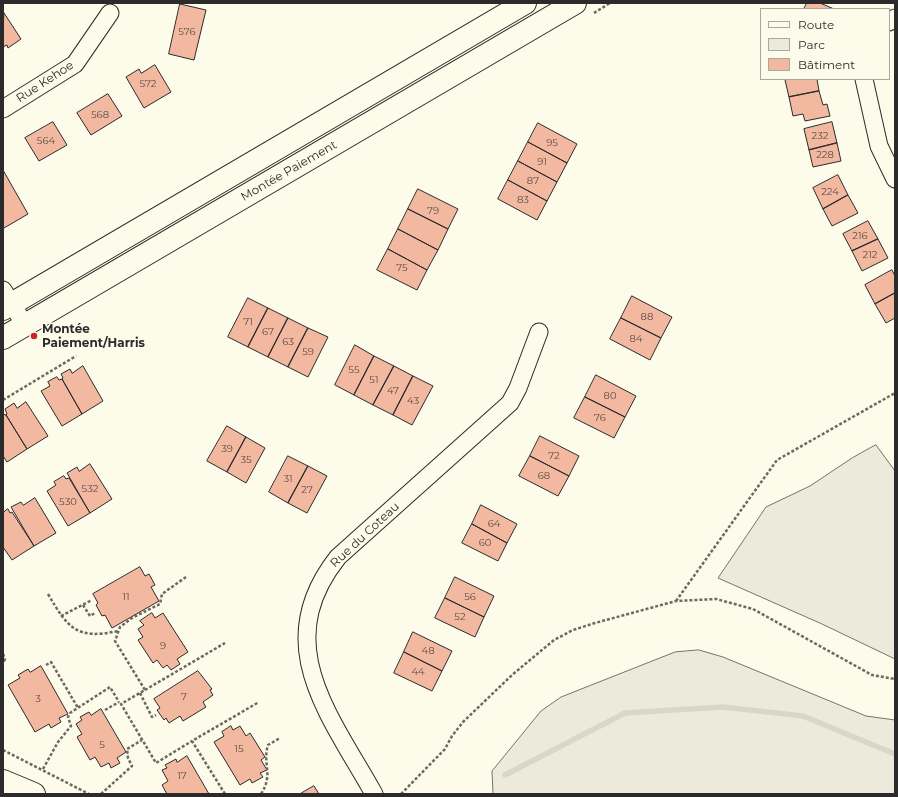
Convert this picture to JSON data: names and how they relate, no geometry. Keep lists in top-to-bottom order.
{
  "streets": {
    "main road": ["Montée Paiement"],
    "street": ["Rue Kehoe", "Rue du Coteau"]
  },
  "places": ["Montée Paiement/Harris"],
  "house_numbers": [
    "576",
    "572",
    "568",
    "232",
    "564",
    "95",
    "228",
    "91",
    "87",
    "224",
    "83",
    "79",
    "216",
    "212",
    "75",
    "88",
    "71",
    "67",
    "84",
    "63",
    "59",
    "55",
    "51",
    "47",
    "80",
    "43",
    "76",
    "39",
    "72",
    "35",
    "68",
    "31",
    "532",
    "27",
    "530",
    "64",
    "60",
    "11",
    "56",
    "52",
    "9",
    "48",
    "44",
    "7",
    "3",
    "5",
    "15",
    "17"
  ],
  "legend": ["Route", "Parc", "Bâtiment"]
}
